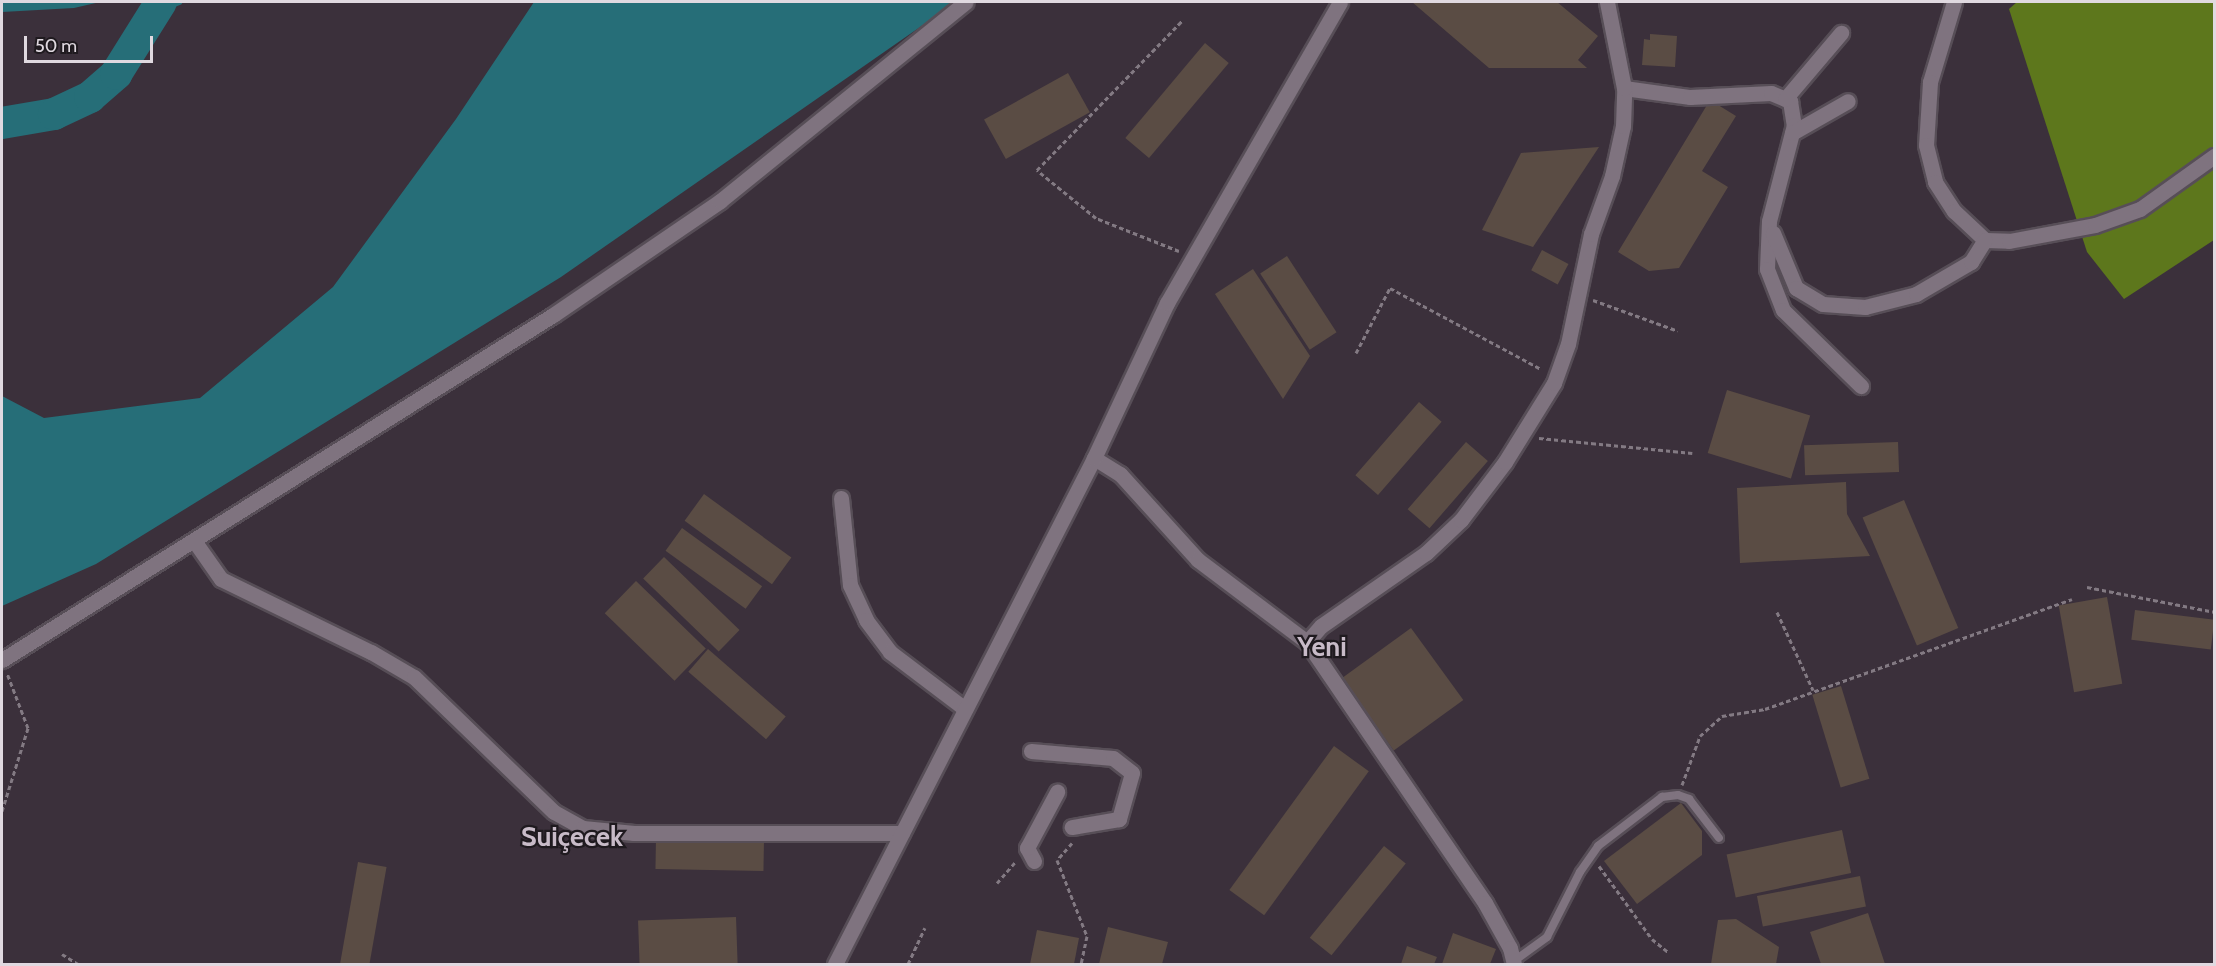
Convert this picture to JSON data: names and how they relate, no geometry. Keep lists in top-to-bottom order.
{
  "districts": ["Yeni", "Suiçecek"],
  "scale_bar": "50 m"
}
